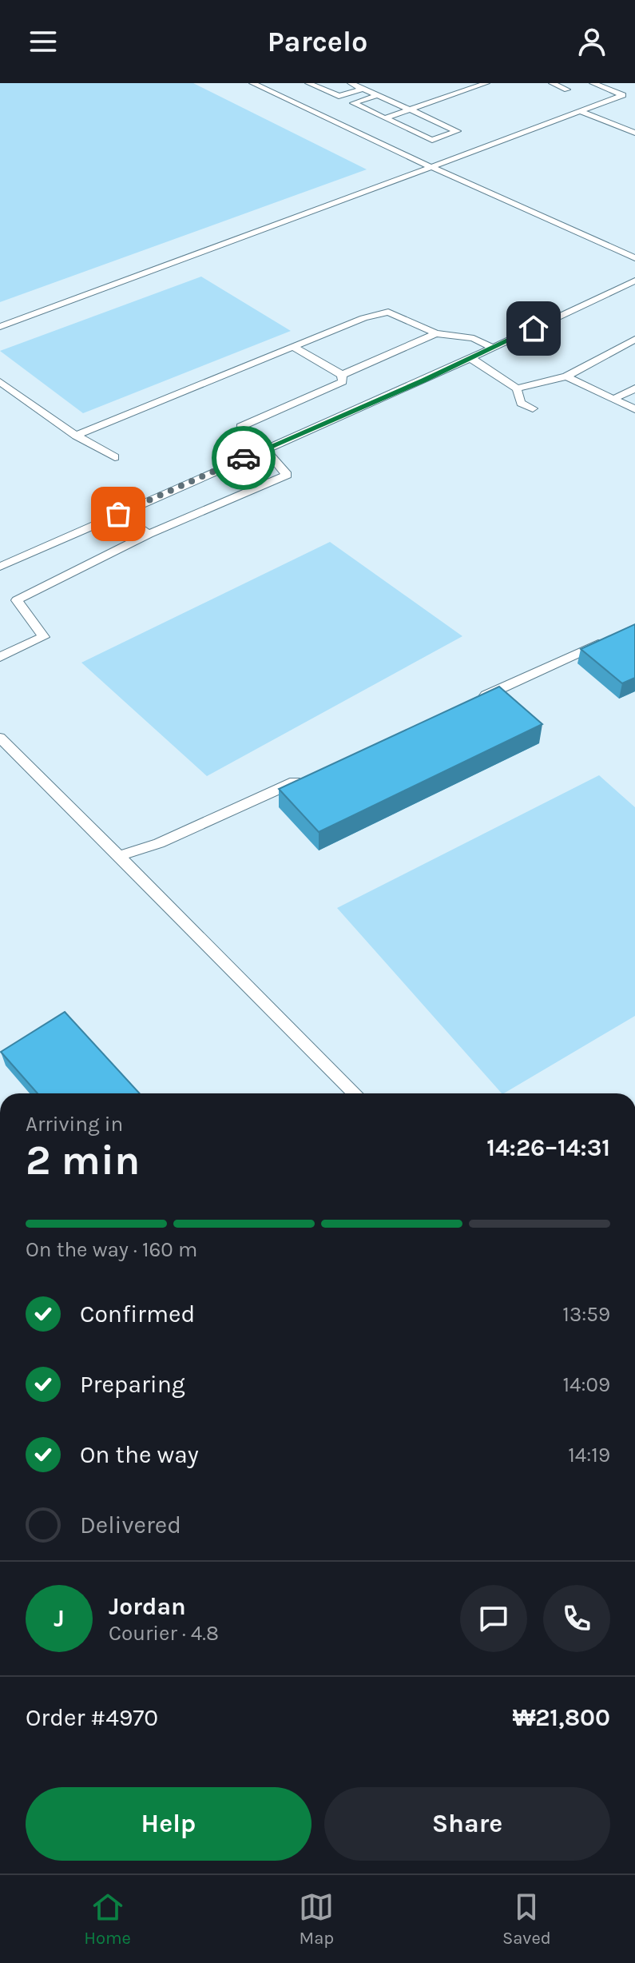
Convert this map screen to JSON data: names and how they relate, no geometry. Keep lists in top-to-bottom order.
{
  "page": {
    "header": "Parcelo",
    "heading": ["2 min", "Arriving in", "14:26–14:31"],
    "panel": [
      "Jordan",
      "Courier · 4.8",
      "Order #4970",
      "₩21,800"
    ],
    "bar": "On the way · 160 m",
    "list": [
      ["Confirmed", "13:59"],
      ["Preparing", "14:09"],
      ["On the way", "14:19"],
      "Delivered"
    ],
    "round": "J",
    "buttons": ["Help", "Share"],
    "tabs": ["Home", "Map", "Saved"]
  }
}
